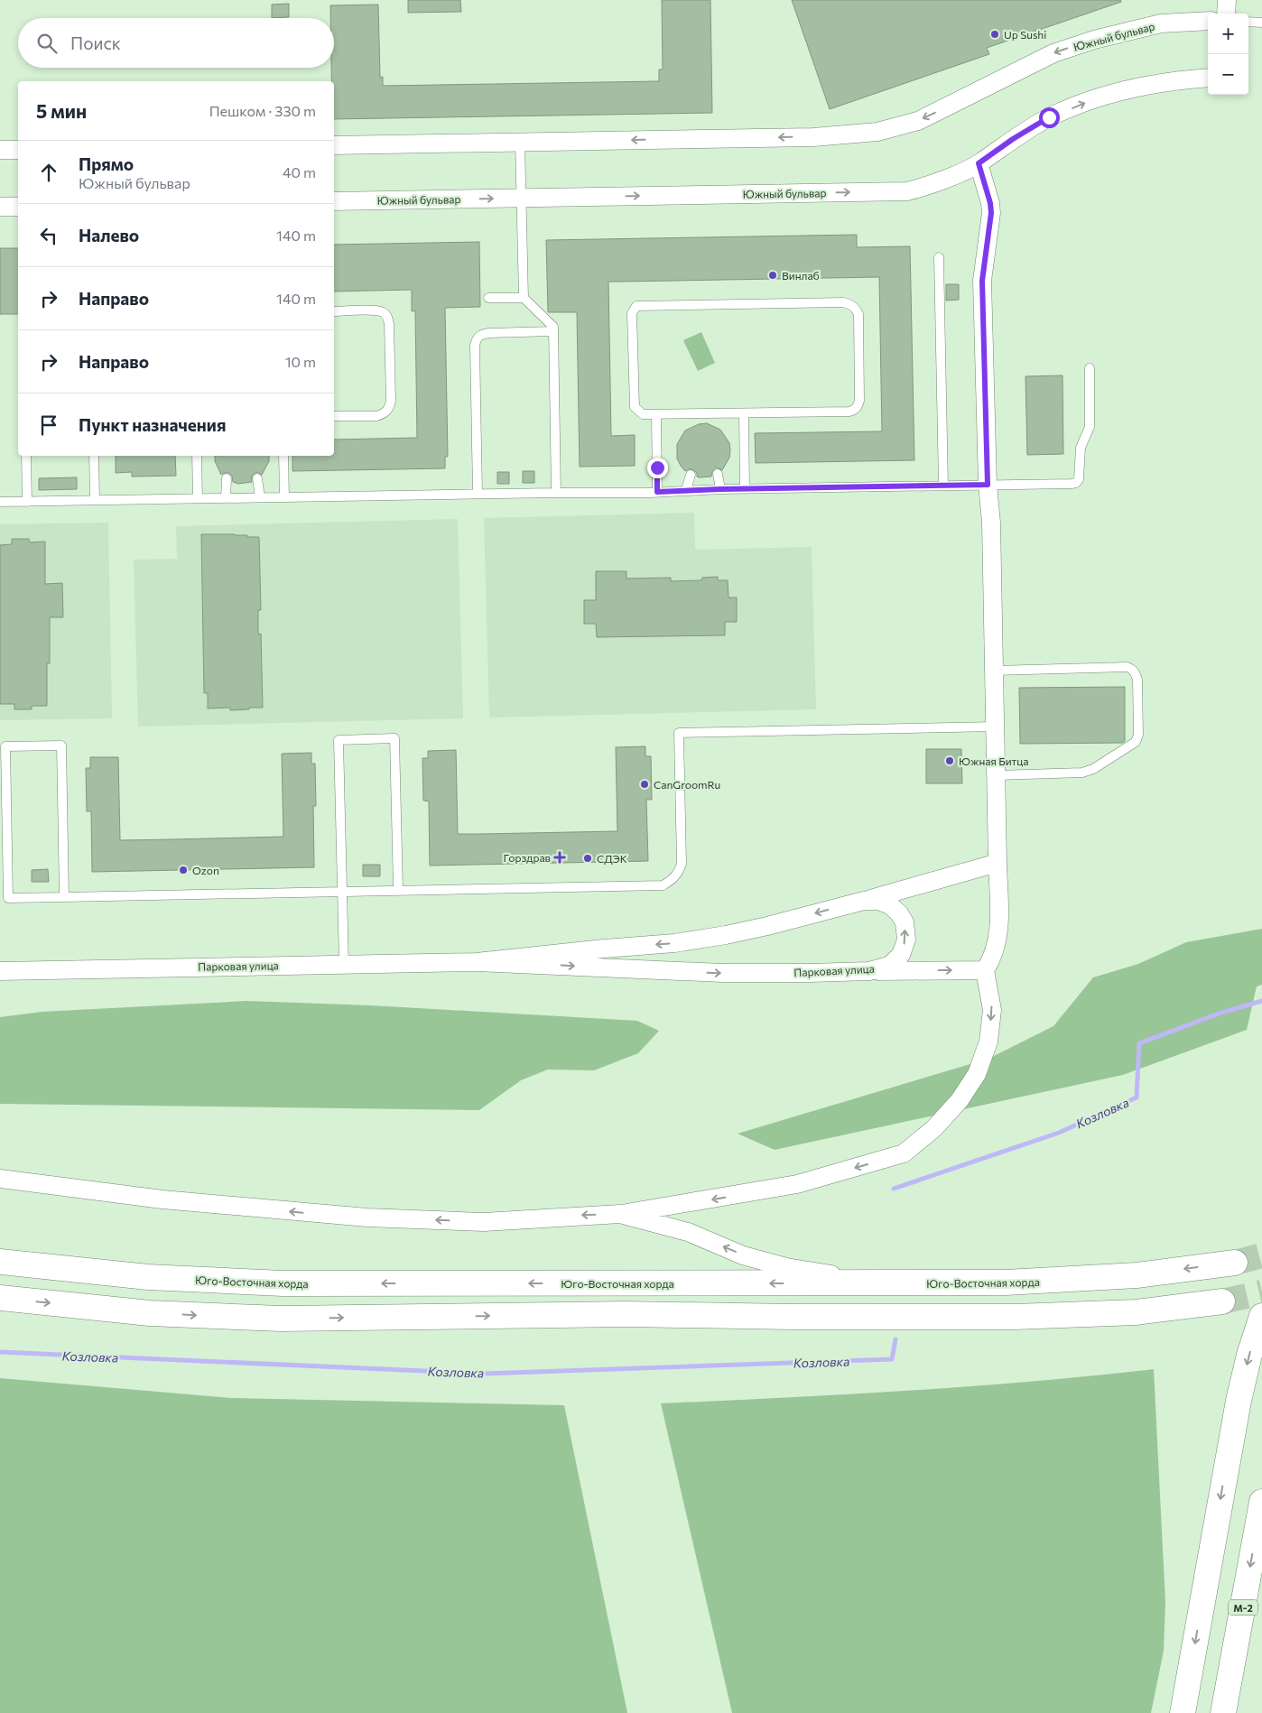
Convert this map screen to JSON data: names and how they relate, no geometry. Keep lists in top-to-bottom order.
{
  "streets": {
    "main road": ["Юго-Восточная хорда", "М-2"],
    "street": ["Южный бульвар", "Парковая улица"]
  },
  "water": ["Козловка"],
  "places": {
    "other": [
      "Up Sushi",
      "Винлаб",
      "Южная Битца",
      "CanGroomRu",
      "СДЭК",
      "Ozon"
    ],
    "health": ["Горздрав"]
  },
  "page": {
    "map_buttons": ["+", "−"],
    "search": "Поиск",
    "heading": ["5 мин", "Пешком · 330 m"],
    "list": [
      ["Прямо", "Южный бульвар", "40 m"],
      ["Налево", "140 m"],
      ["Направо", "140 m"],
      ["Направо", "10 m"],
      "Пункт назначения"
    ]
  }
}
